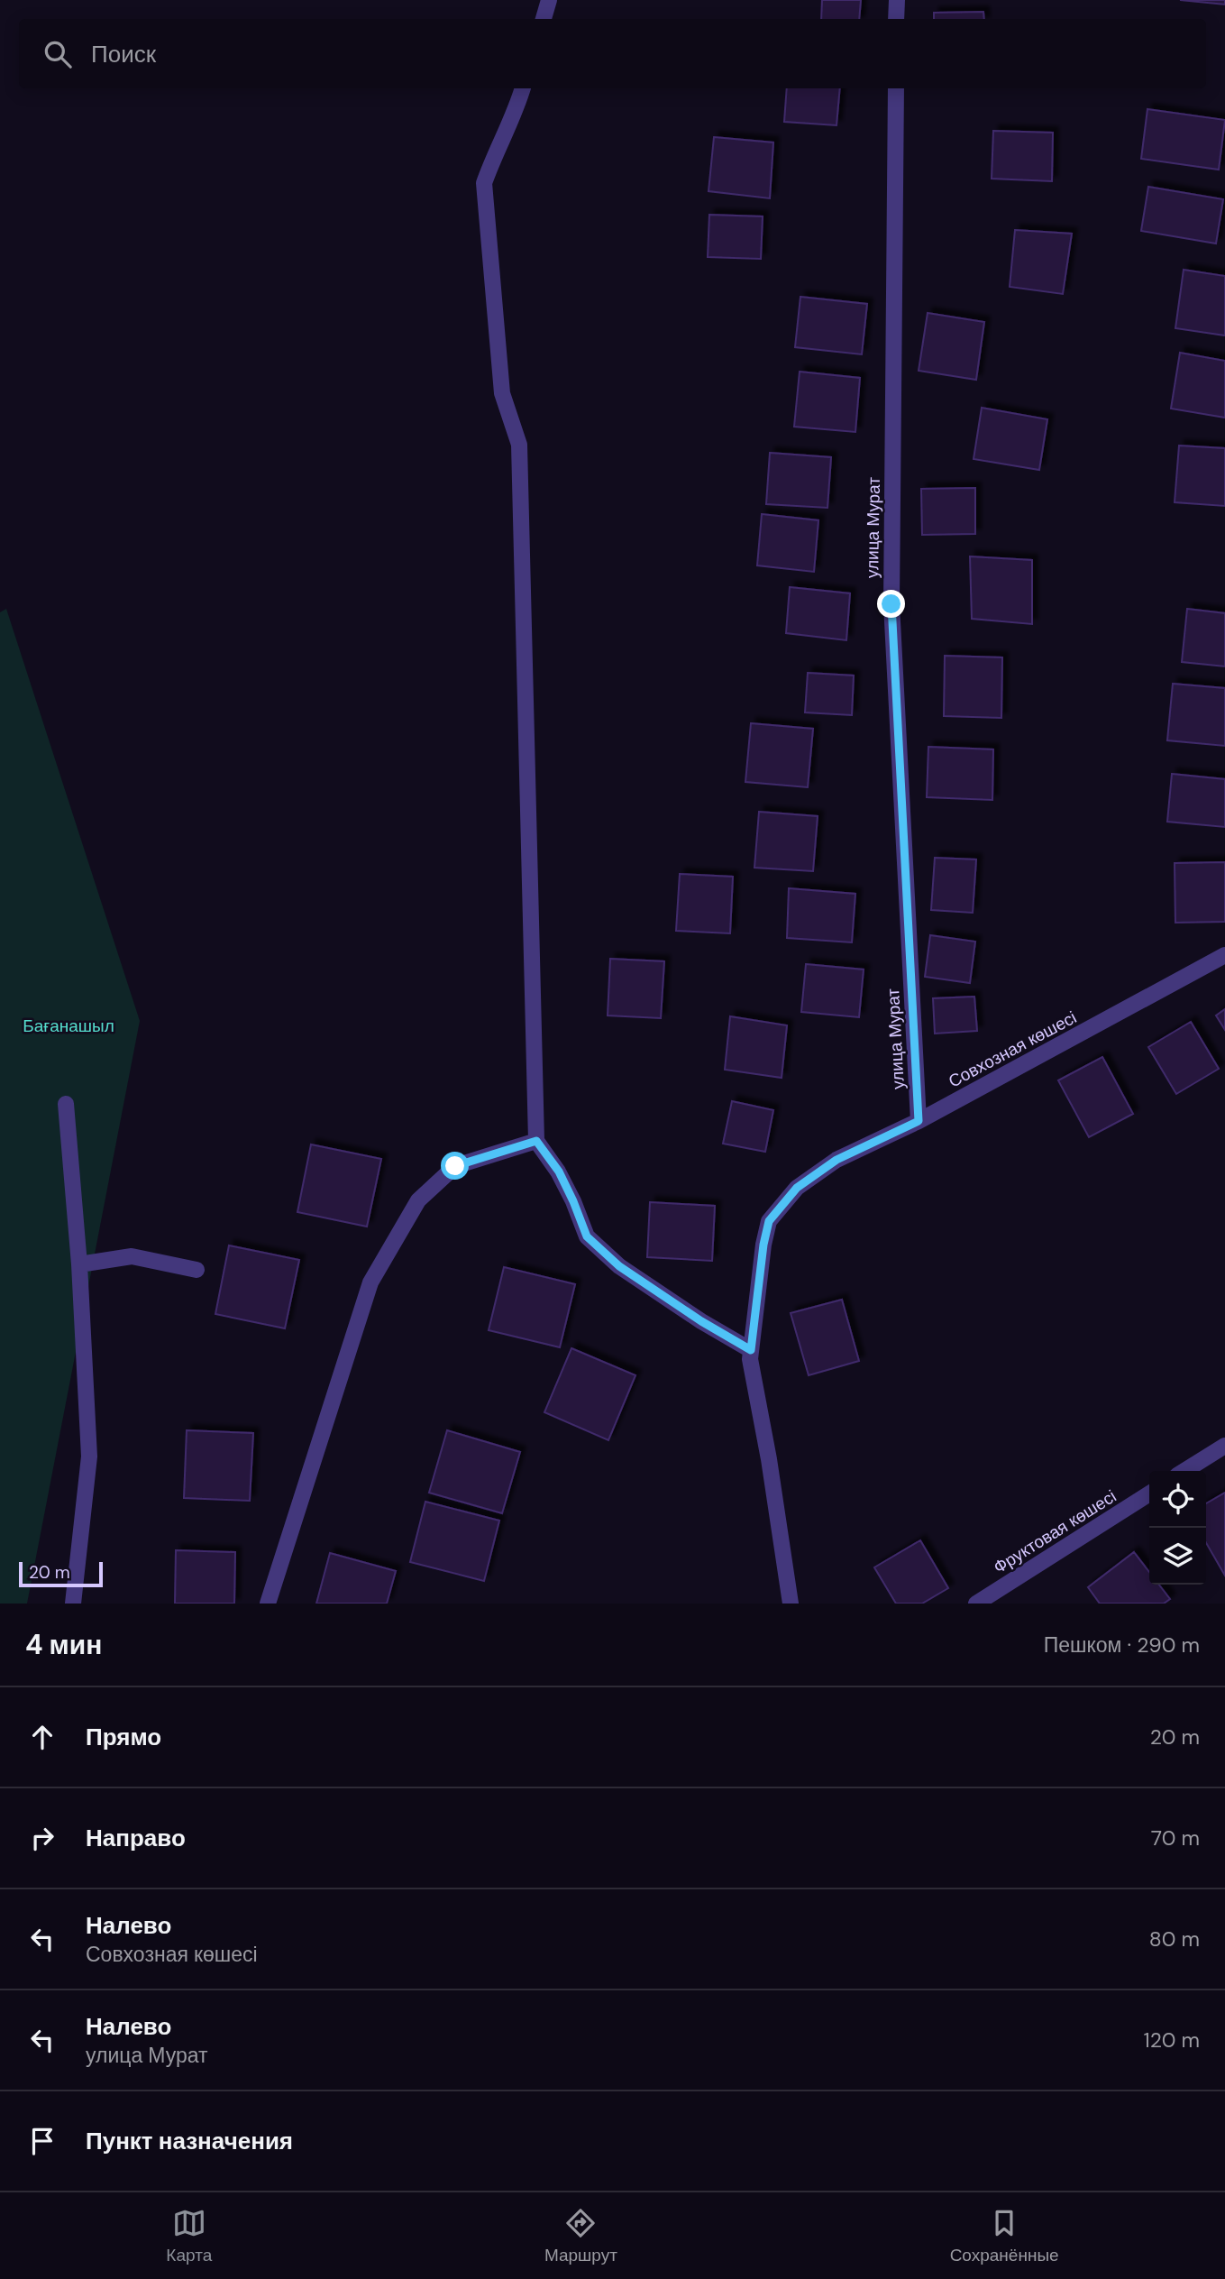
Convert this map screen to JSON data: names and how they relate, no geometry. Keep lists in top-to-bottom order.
{
  "streets": {
    "street": ["улица Мурат", "Совхозная көшесі", "Фруктовая көшесі"]
  },
  "crossings": [
    ["улица Мурат", "Совхозная көшесі"]
  ],
  "parks": ["Бағанашыл"],
  "scale_bar": "20 m",
  "page": {
    "search": "Поиск",
    "scale": "20 m",
    "heading": ["4 мин", "Пешком · 290 m"],
    "list": [
      ["Прямо", "20 m"],
      ["Направо", "70 m"],
      ["Налево", "Совхозная көшесі", "80 m"],
      ["Налево", "улица Мурат", "120 m"],
      "Пункт назначения"
    ],
    "nav": ["Карта", "Маршрут", "Сохранённые"]
  }
}
